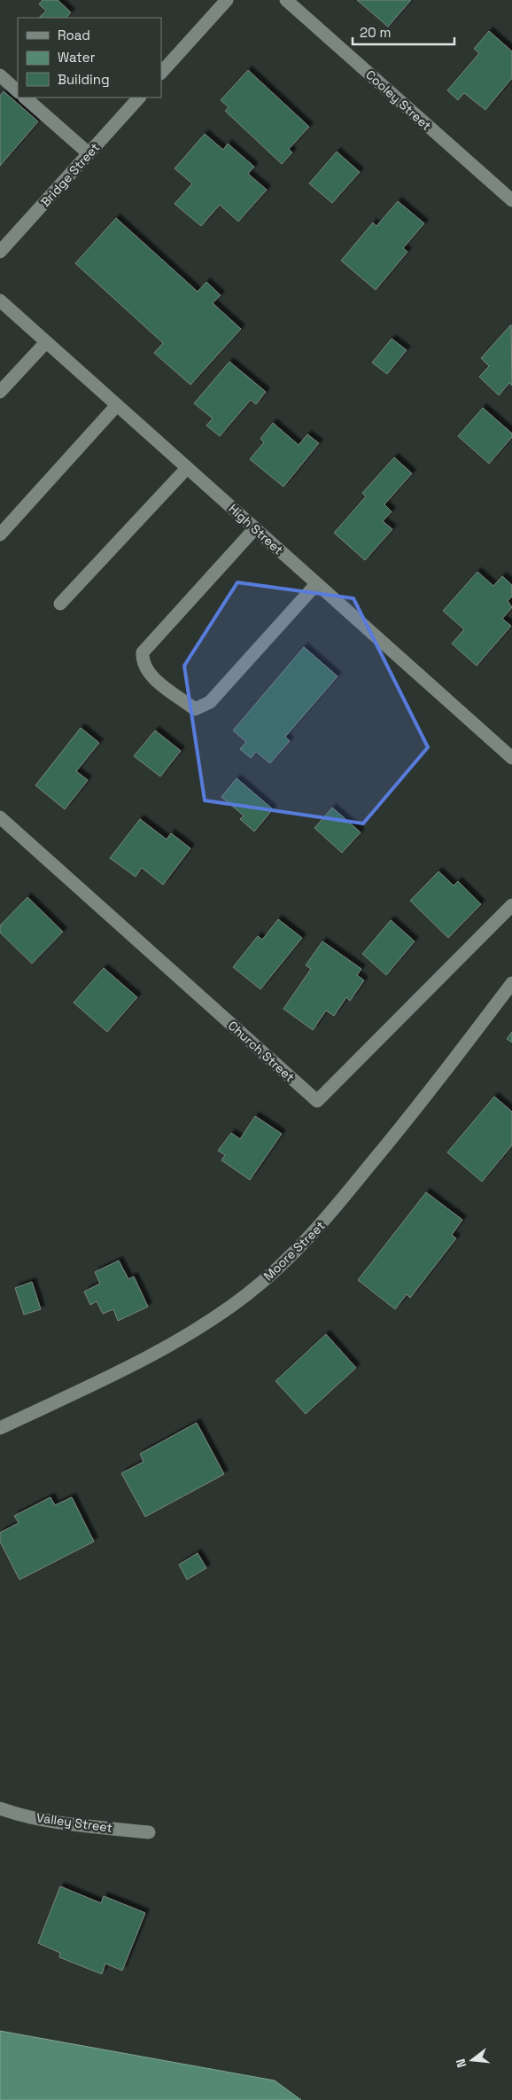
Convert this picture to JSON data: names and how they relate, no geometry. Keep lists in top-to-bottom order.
{
  "streets": {
    "street": [
      "Cooley Street",
      "Bridge Street",
      "High Street",
      "Church Street",
      "Moore Street",
      "Valley Street"
    ]
  },
  "legend": ["Road", "Water", "Building"],
  "scale_bar": "20 m",
  "north": "left"
}
